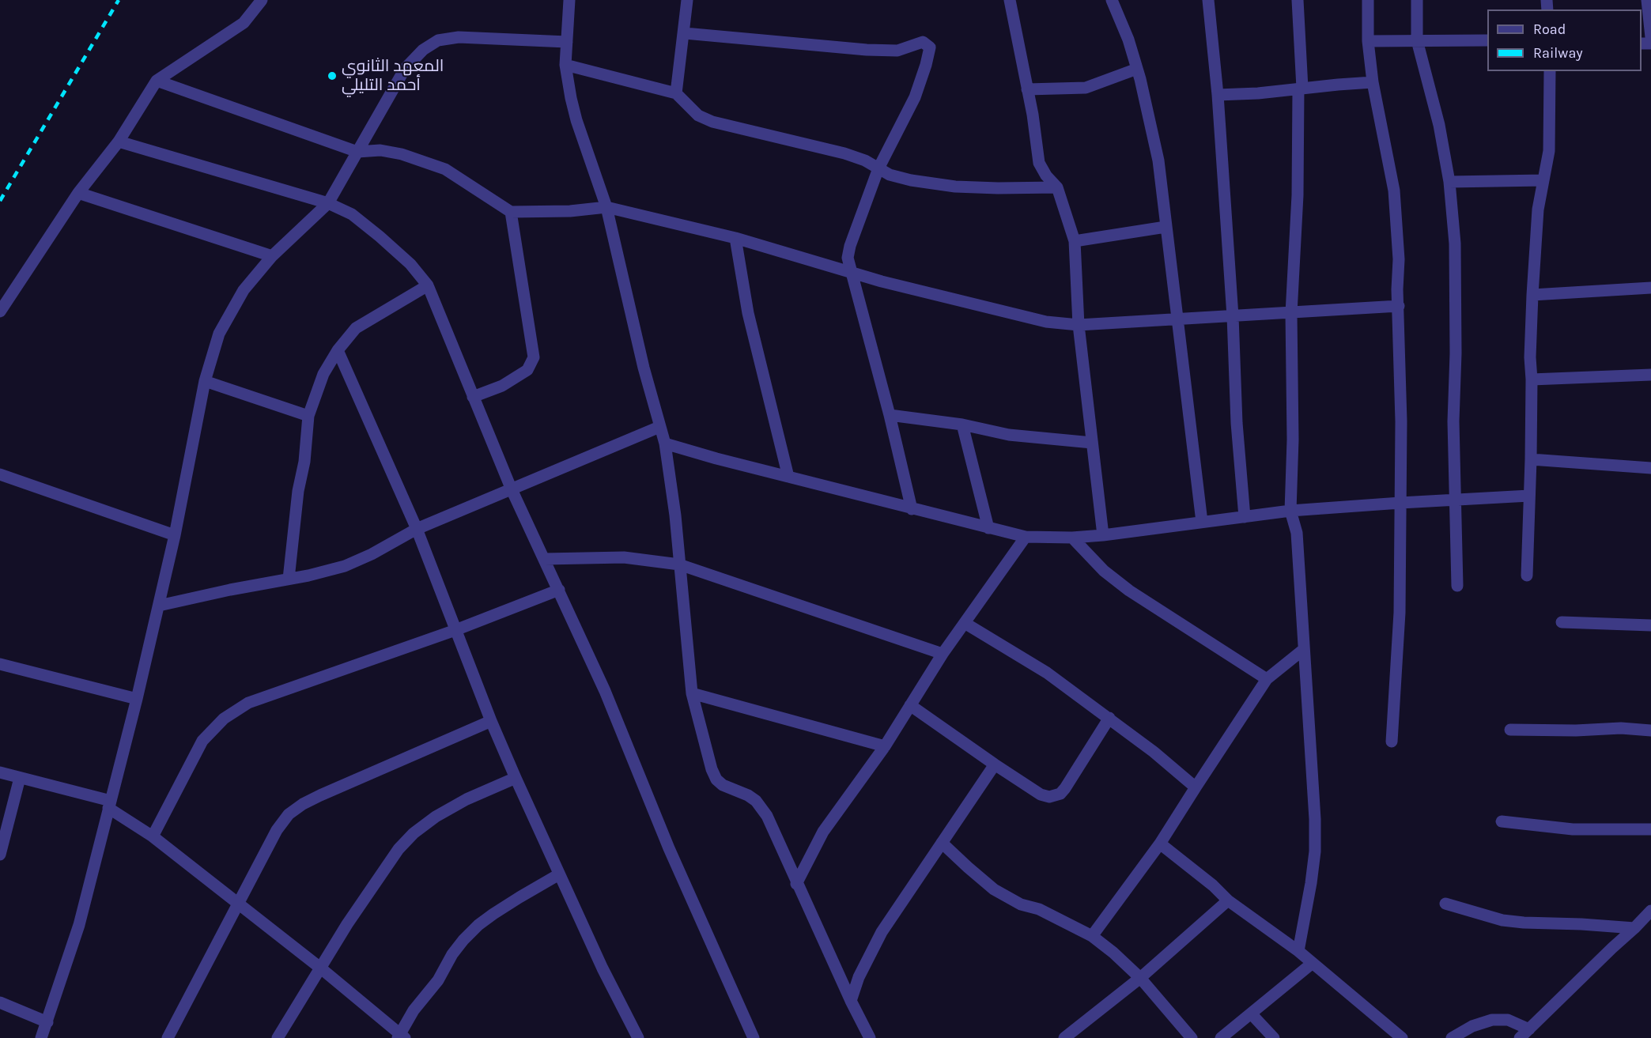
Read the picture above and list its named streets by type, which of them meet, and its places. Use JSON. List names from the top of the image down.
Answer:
{
  "places": ["المعهد الثانوي أحمد التليلي"],
  "legend": ["Road", "Railway"]
}
